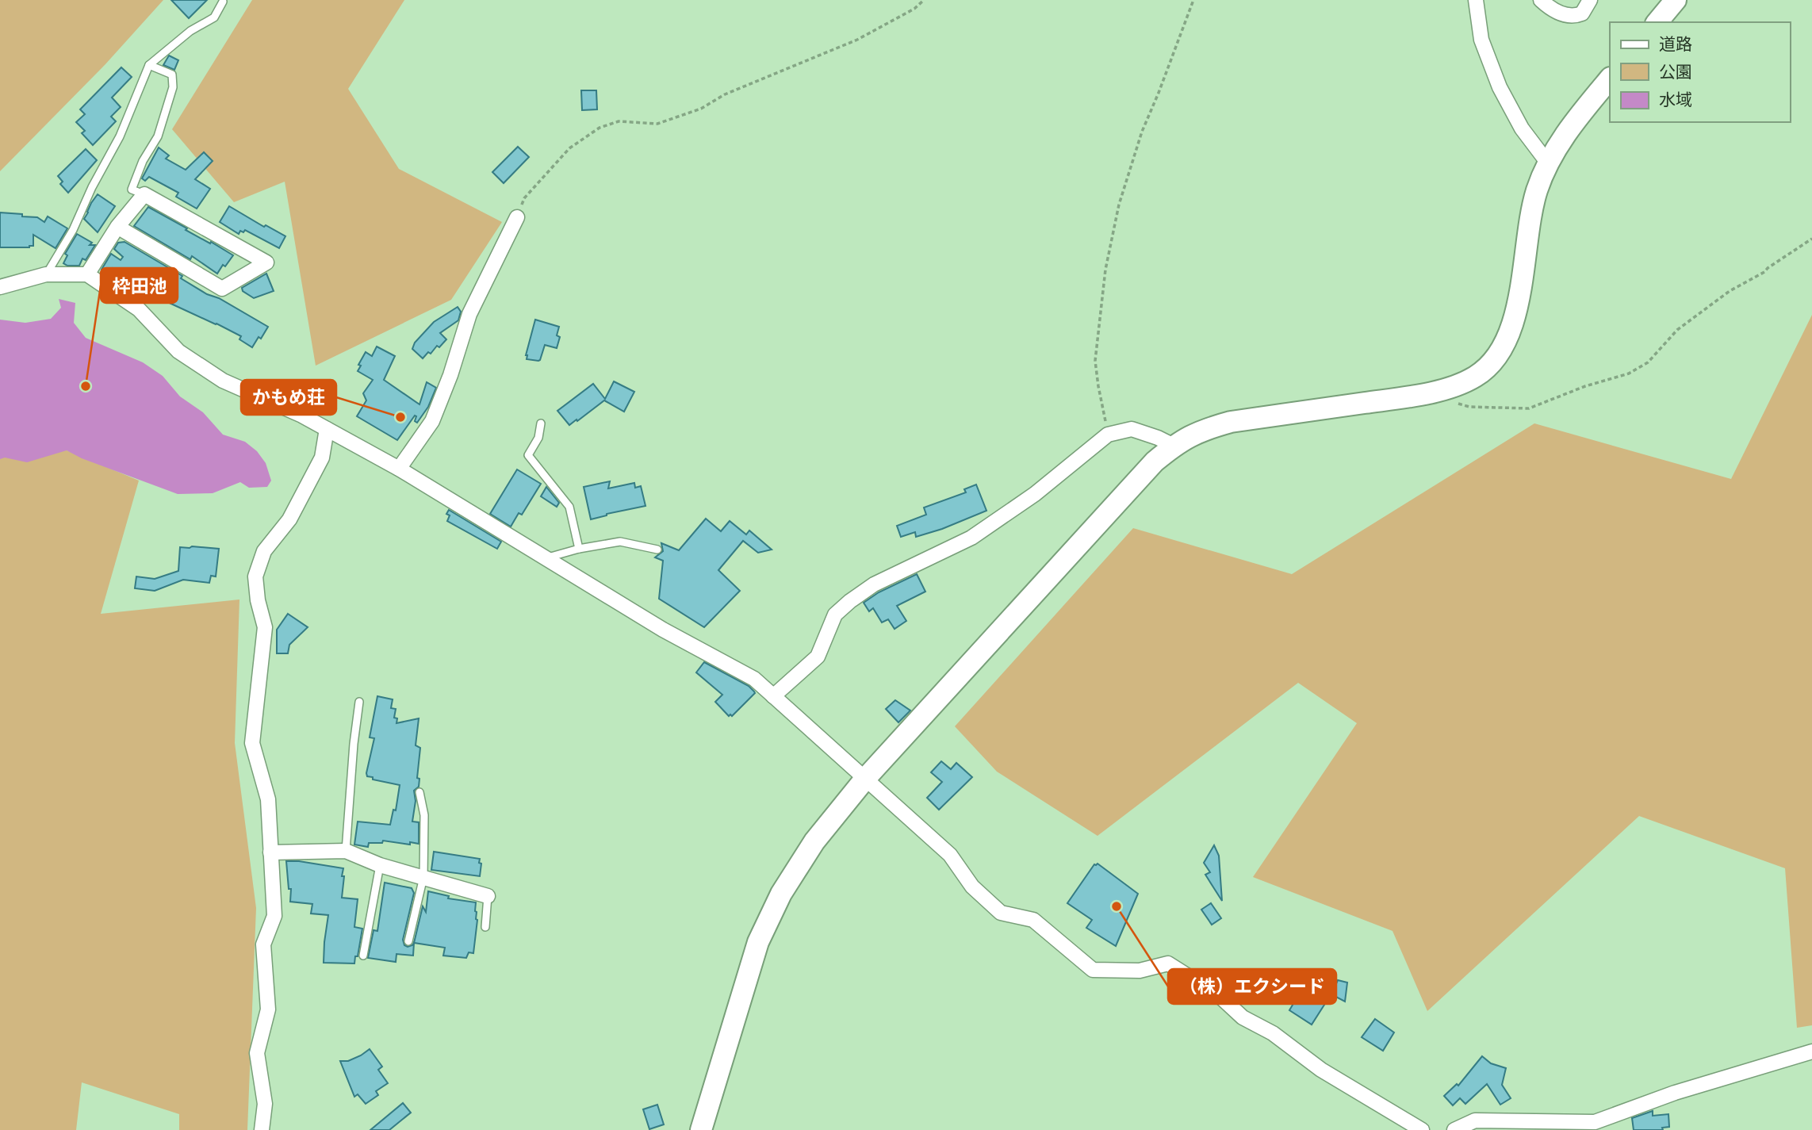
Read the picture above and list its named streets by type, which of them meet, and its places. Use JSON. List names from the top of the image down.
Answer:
{
  "places": ["枠田池", "かもめ荘", "（株）エクシード"],
  "legend": ["道路", "公園", "水域"]
}
